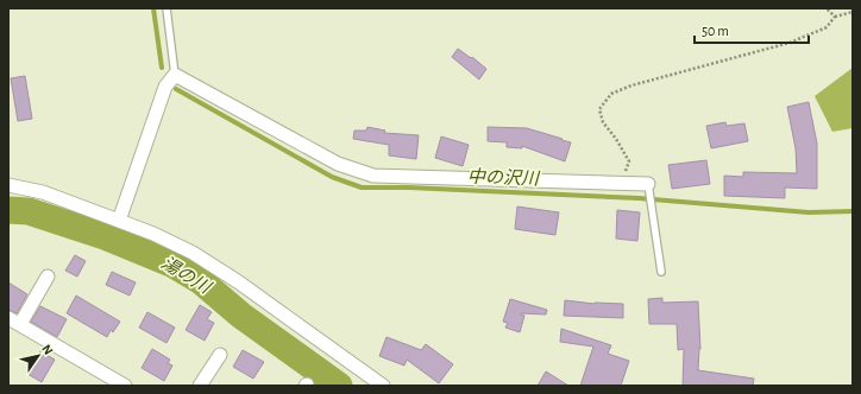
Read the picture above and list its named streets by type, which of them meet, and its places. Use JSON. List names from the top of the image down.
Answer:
{
  "water": ["中の沢川", "湯の川"],
  "scale_bar": "50 m",
  "north": "top right"
}
